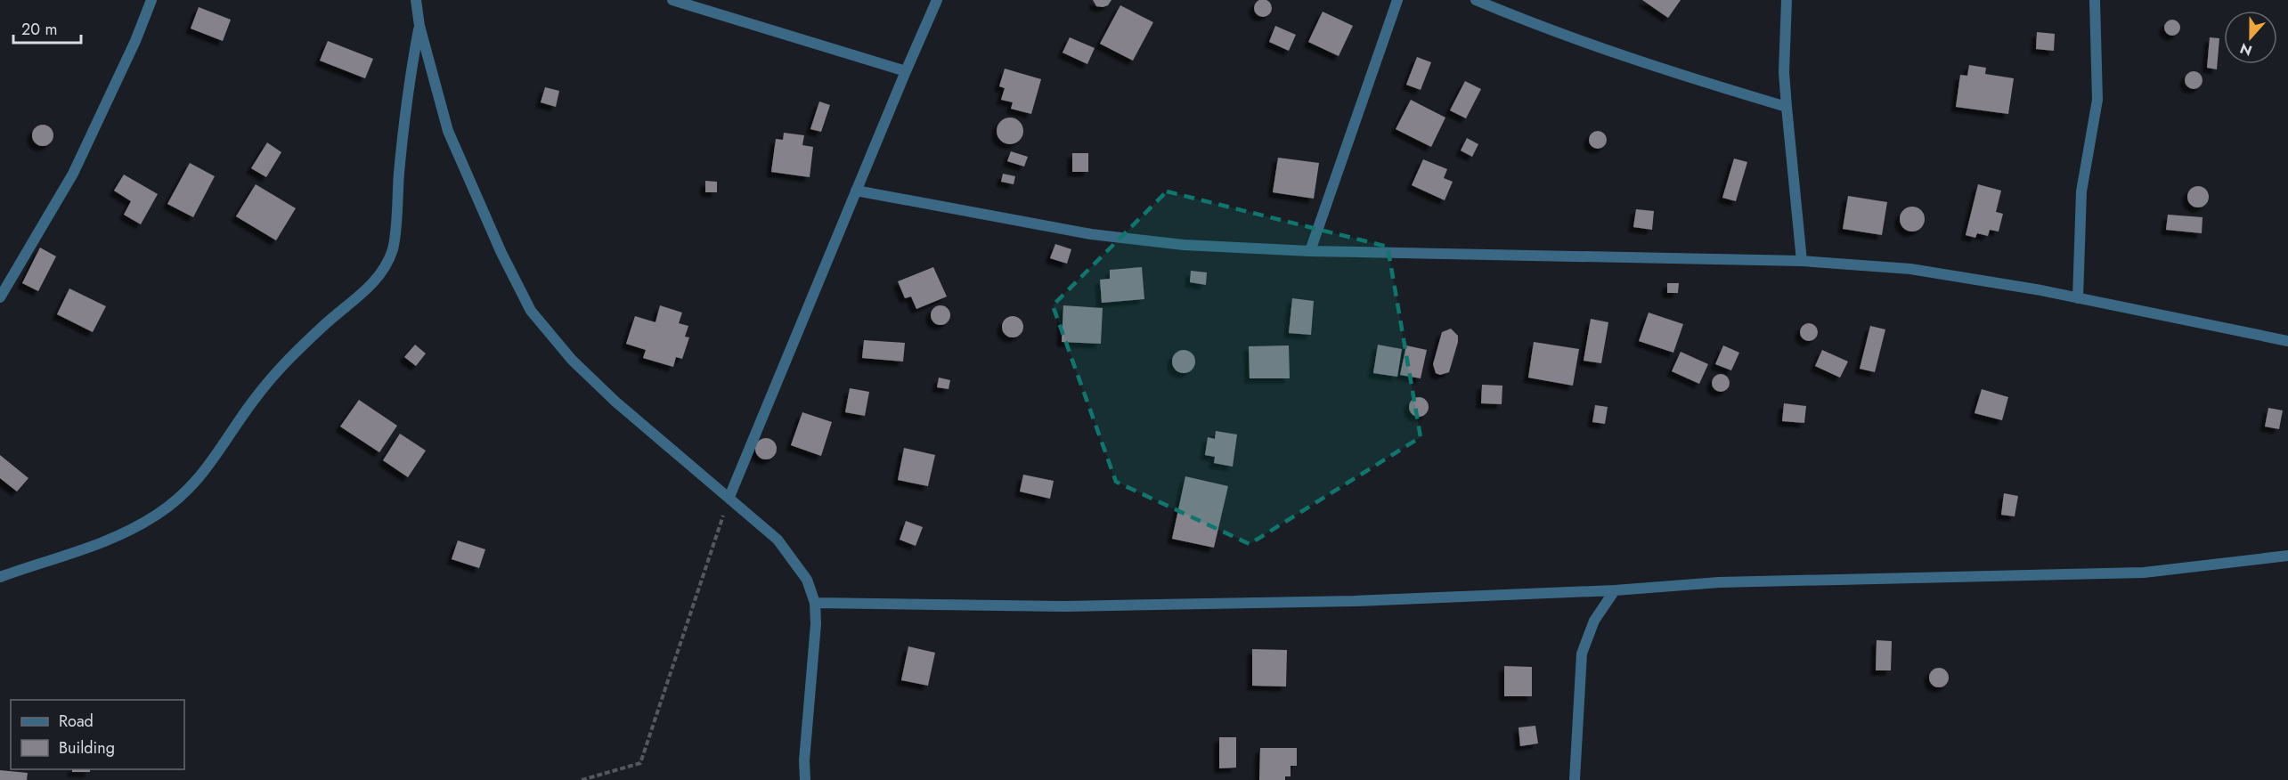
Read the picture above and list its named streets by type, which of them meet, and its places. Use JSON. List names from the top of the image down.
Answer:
{
  "legend": ["Road", "Building"],
  "scale_bar": "20 m",
  "north": "bottom"
}
